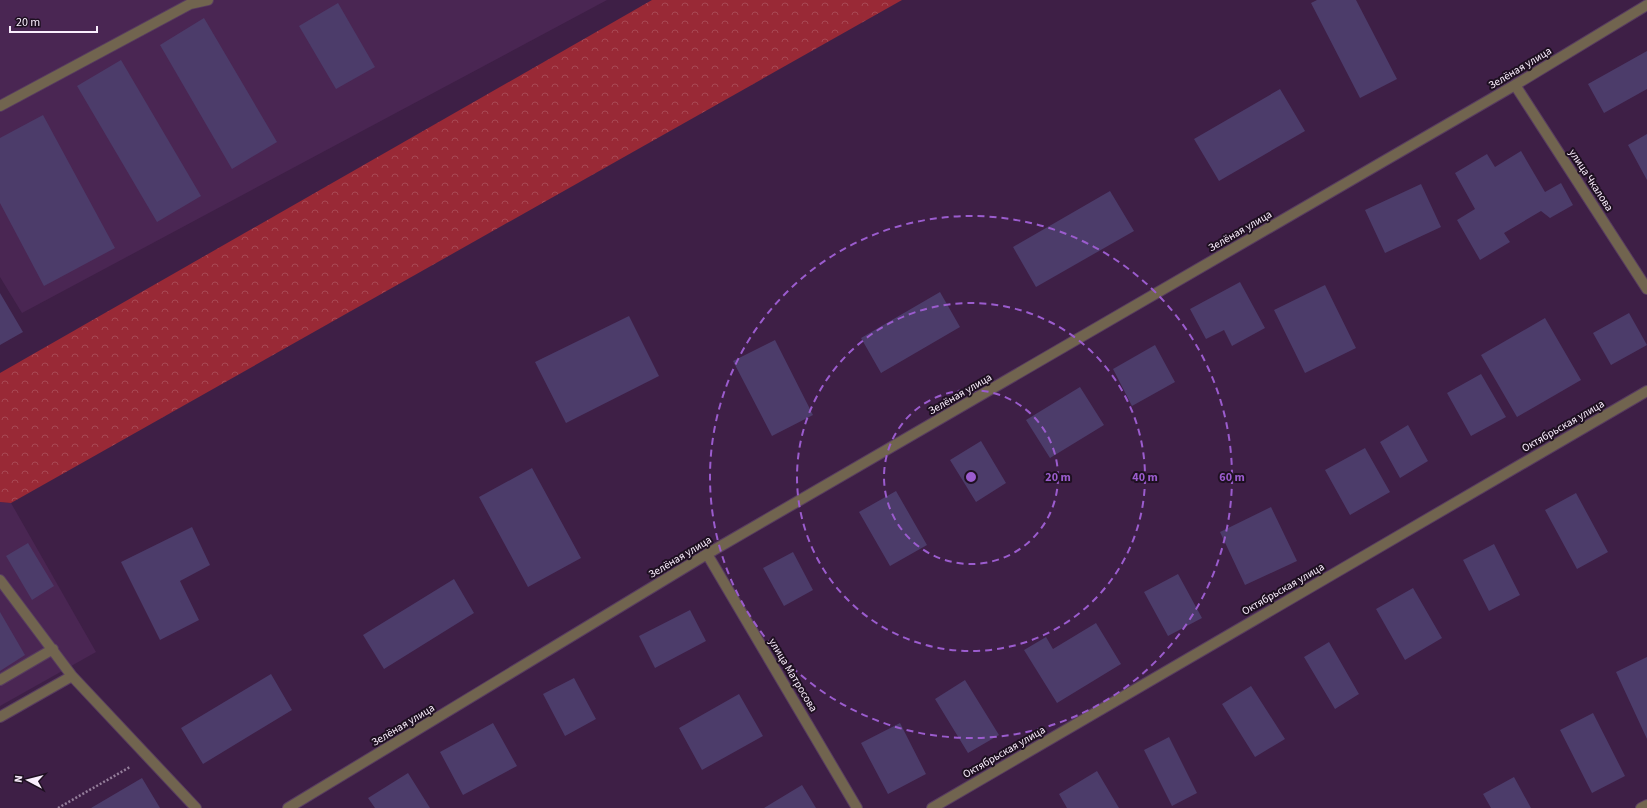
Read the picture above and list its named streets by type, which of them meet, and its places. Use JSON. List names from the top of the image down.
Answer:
{
  "streets": {
    "street": [
      "Зелёная улица",
      "улица Чкалова",
      "Октябрьская улица",
      "улица Матросова"
    ]
  },
  "crossings": [
    ["Зелёная улица", "улица Чкалова"],
    ["Зелёная улица", "улица Матросова"]
  ],
  "scale_bar": "20 m",
  "north": "left",
  "rings": ["20 m", "40 m", "60 m"]
}
